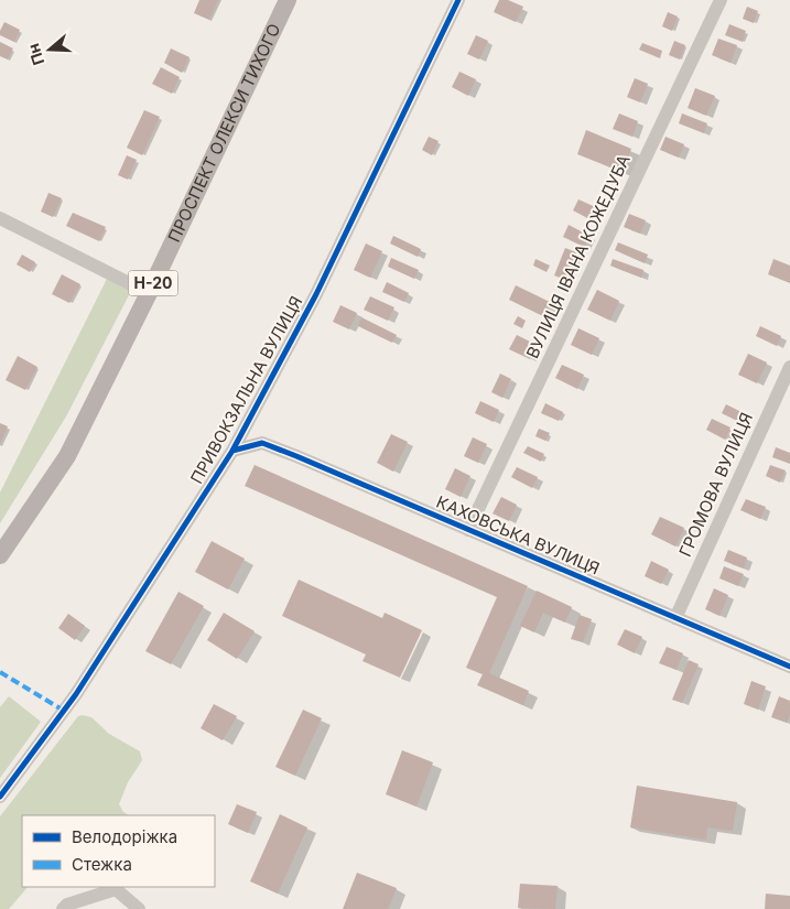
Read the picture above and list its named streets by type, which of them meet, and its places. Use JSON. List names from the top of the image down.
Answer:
{
  "streets": {
    "main road": ["ПРОСПЕКТ ОЛЕКСИ ТИХОГО", "Н-20"],
    "street": [
      "ВУЛИЦЯ ІВАНА КОЖЕДУБА",
      "ПРИВОКЗАЛЬНА ВУЛИЦЯ",
      "ГРОМОВА ВУЛИЦЯ",
      "КАХОВСЬКА ВУЛИЦЯ"
    ]
  },
  "crossings": [
    ["ВУЛИЦЯ ІВАНА КОЖЕДУБА", "КАХОВСЬКА ВУЛИЦЯ"],
    ["ПРИВОКЗАЛЬНА ВУЛИЦЯ", "КАХОВСЬКА ВУЛИЦЯ"],
    ["ГРОМОВА ВУЛИЦЯ", "КАХОВСЬКА ВУЛИЦЯ"]
  ],
  "legend": ["Велодоріжка", "Стежка"],
  "north": "left"
}
